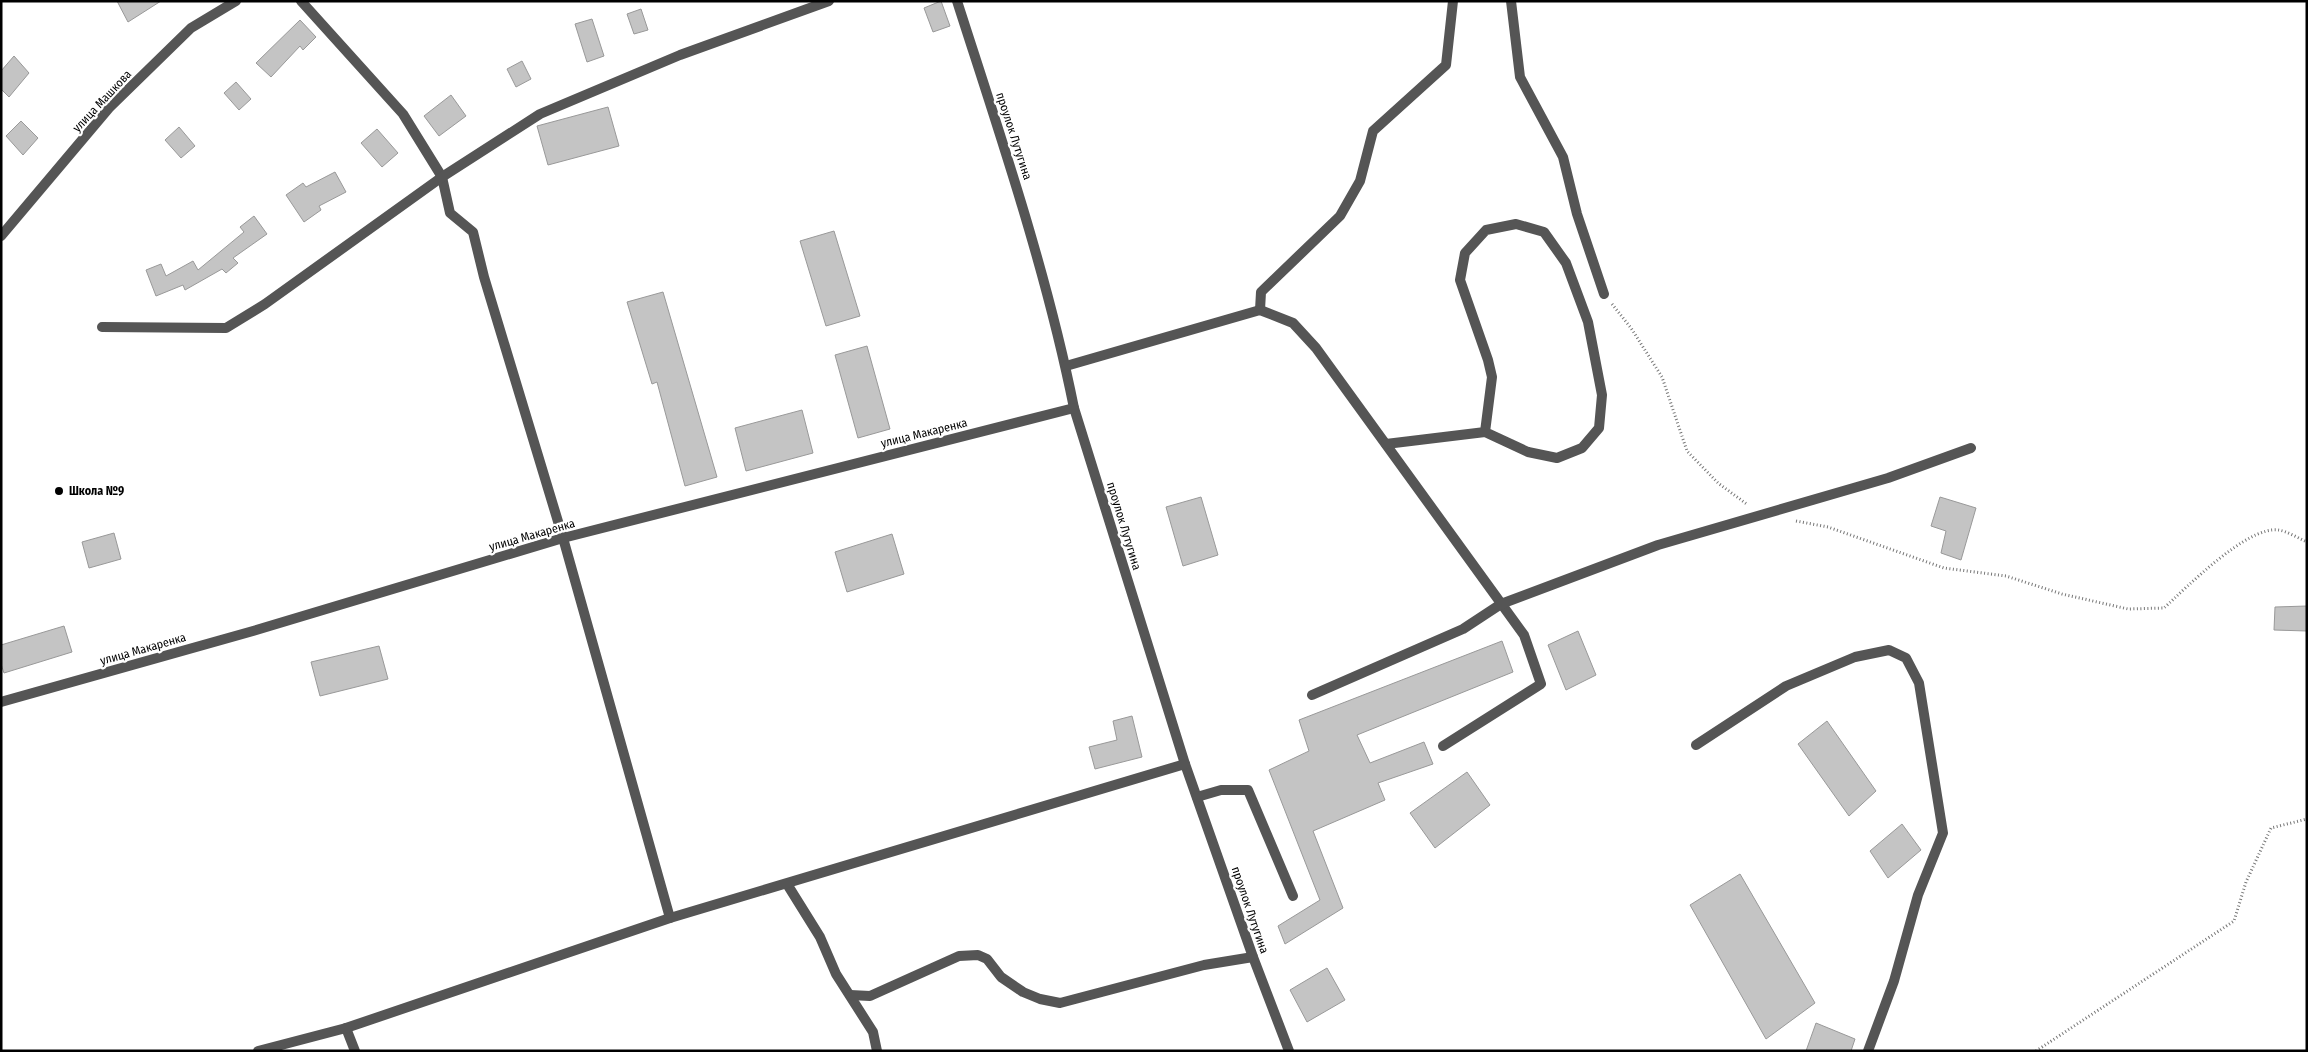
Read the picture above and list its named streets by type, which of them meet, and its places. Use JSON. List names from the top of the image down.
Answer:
{
  "streets": {
    "street": ["улица Машкова", "проулок Лутугина", "улица Макаренка"]
  },
  "crossings": [
    ["проулок Лутугина", "улица Макаренка"]
  ],
  "places": ["Школа №9"]
}
